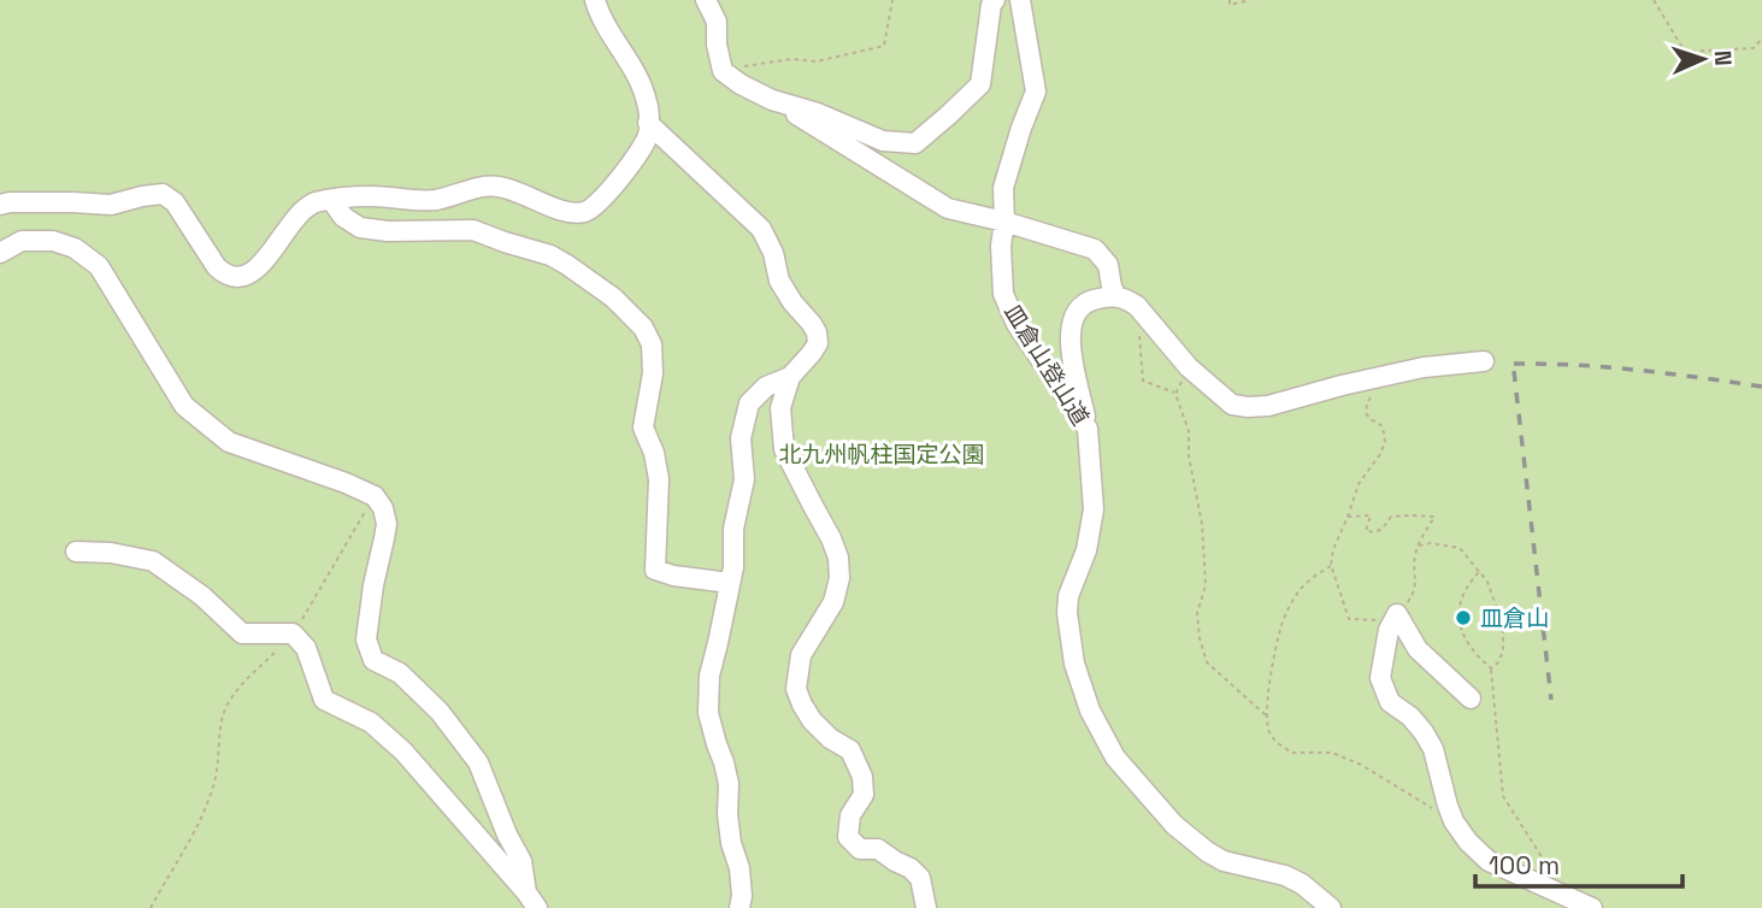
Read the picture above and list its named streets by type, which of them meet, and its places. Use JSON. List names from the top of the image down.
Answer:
{
  "streets": {
    "street": ["皿倉山登山道"]
  },
  "parks": ["北九州帆柱国定公園"],
  "places": ["皿倉山"],
  "scale_bar": "100 m",
  "north": "right"
}
